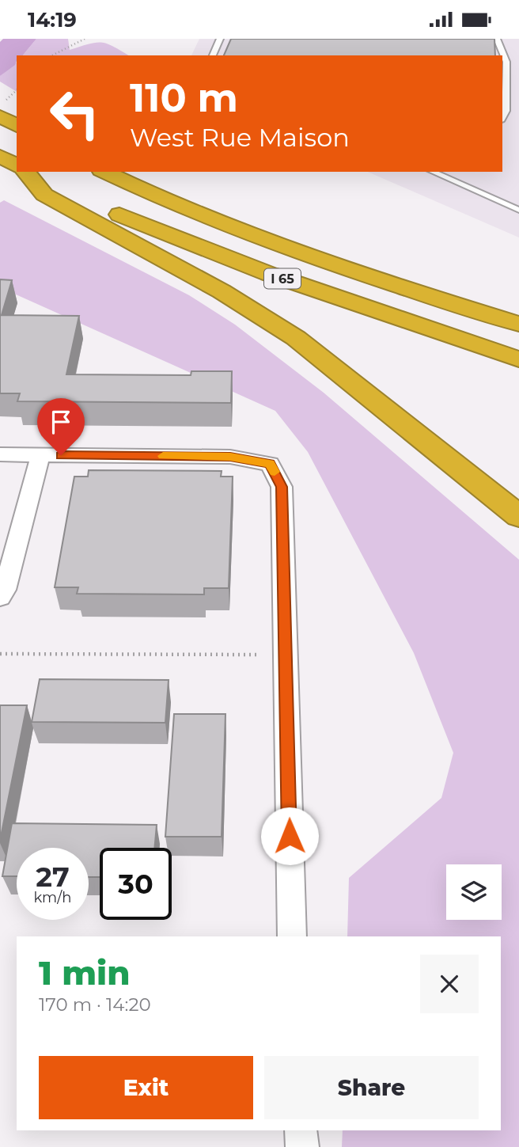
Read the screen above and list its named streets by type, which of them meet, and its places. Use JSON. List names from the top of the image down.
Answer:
{
  "streets": {
    "highway": ["I 65"]
  },
  "page": {
    "status": "14:19",
    "turn": ["110 m", "West Rue Maison"],
    "speed": "27 km/h",
    "limit": "30",
    "heading": ["1 min", "170 m · 14:20"],
    "buttons": ["Exit", "Share"]
  }
}
